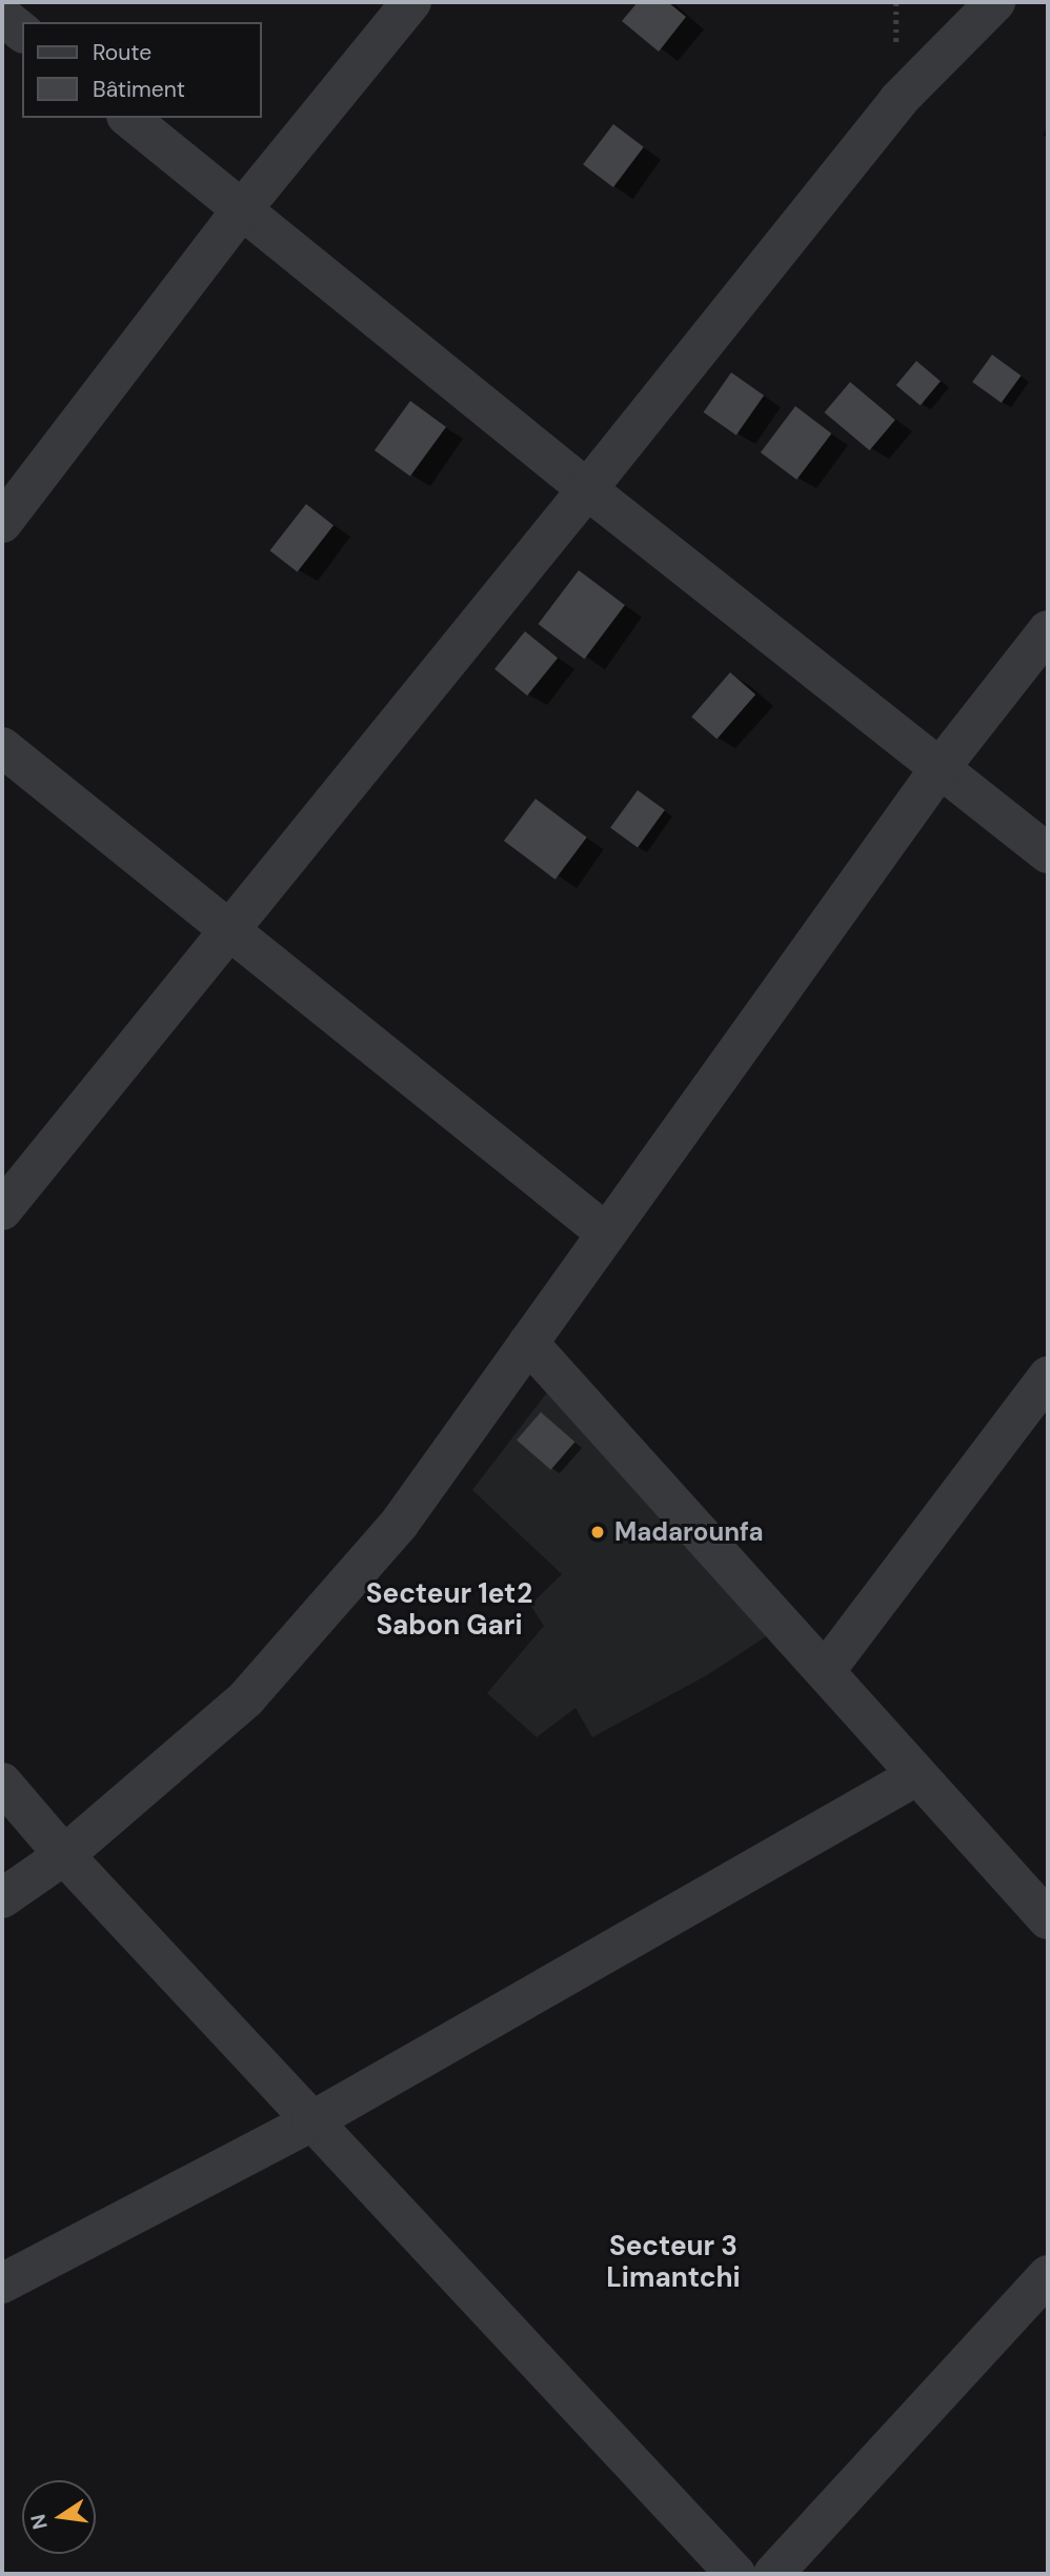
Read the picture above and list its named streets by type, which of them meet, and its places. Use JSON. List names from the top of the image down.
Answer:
{
  "districts": ["Secteur 1et2 Sabon Gari", "Secteur 3 Limantchi"],
  "places": ["Madarounfa"],
  "legend": ["Route", "Bâtiment"],
  "north": "left"
}
